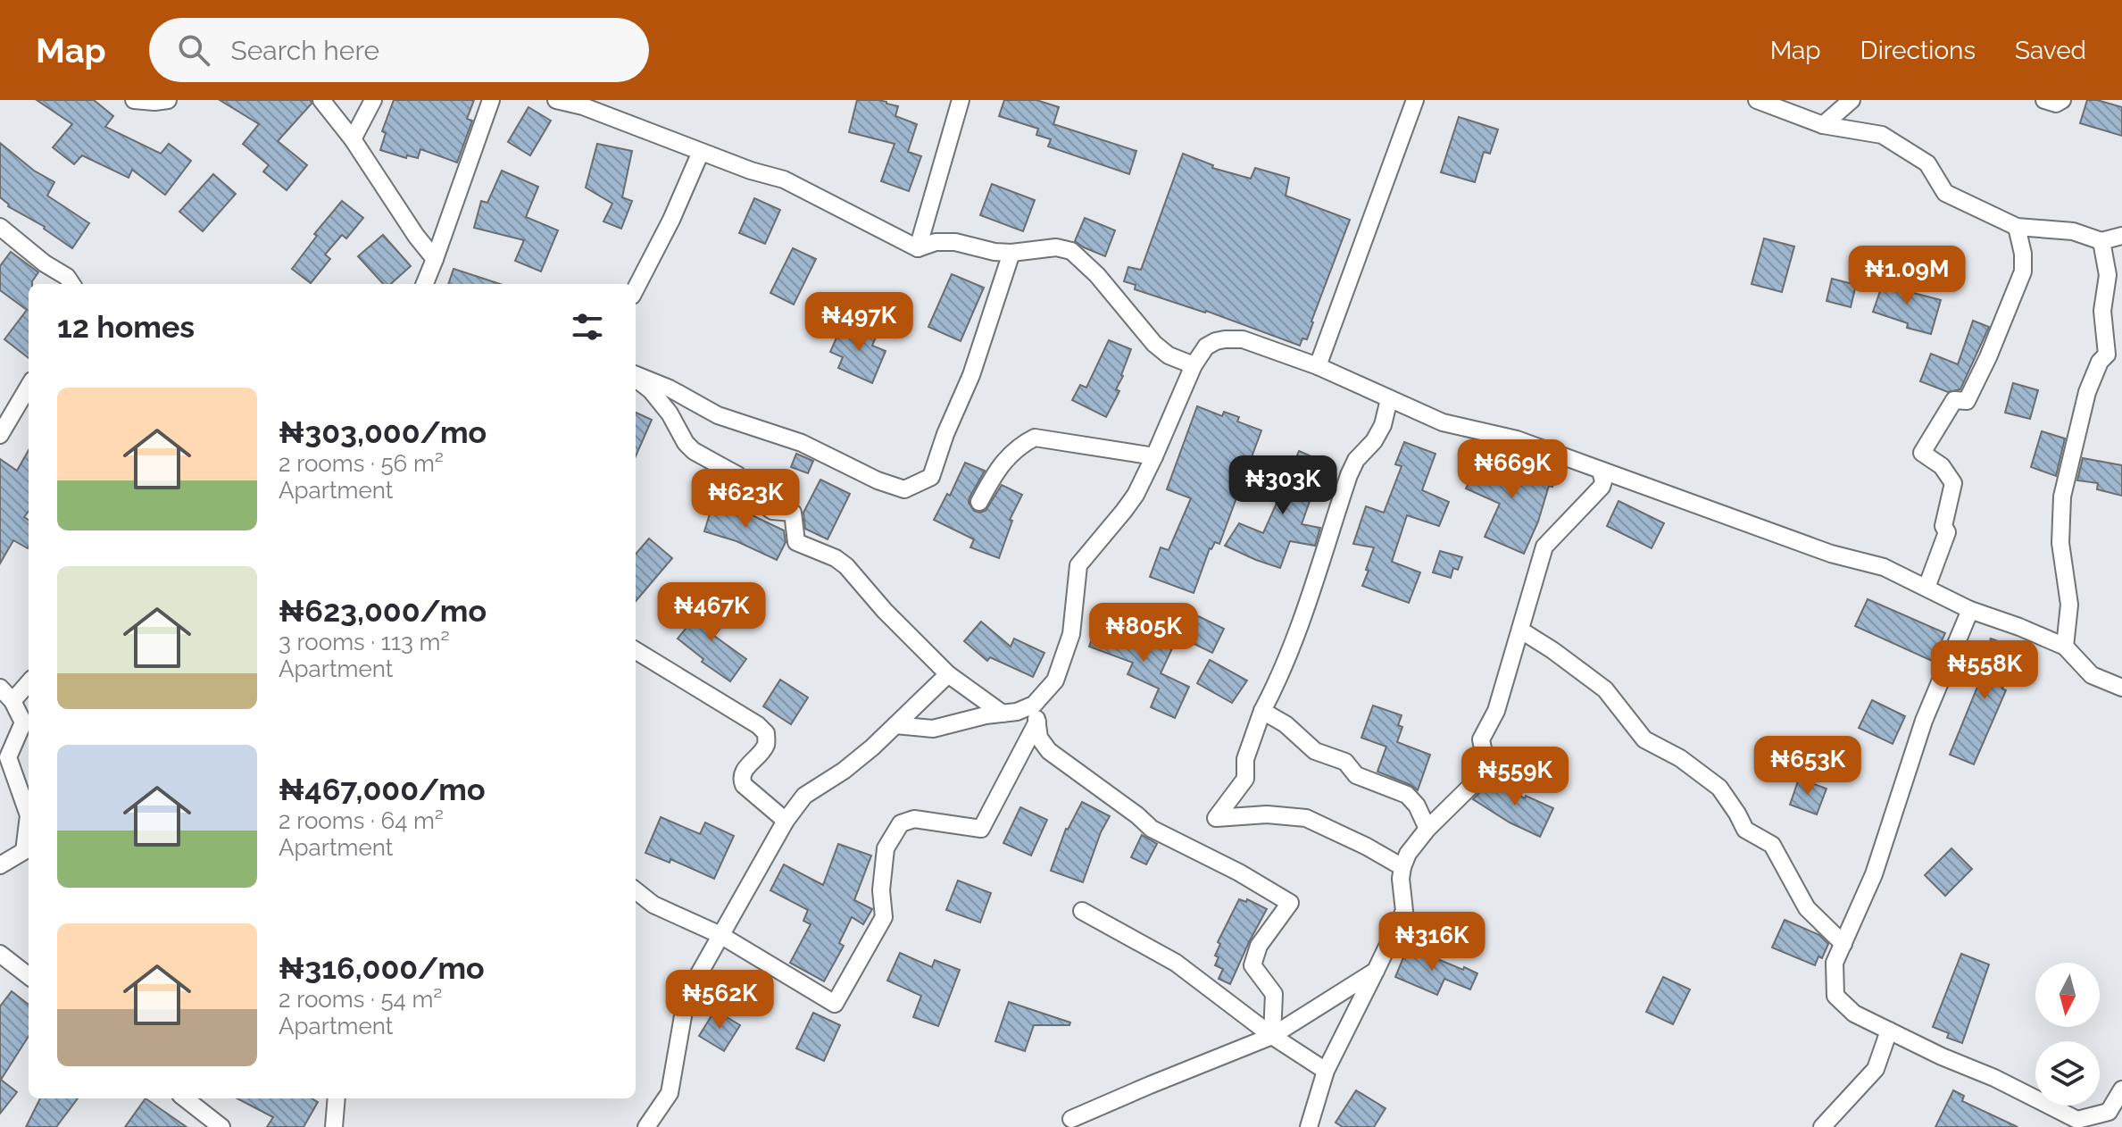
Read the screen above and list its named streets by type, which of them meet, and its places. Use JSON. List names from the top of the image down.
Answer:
{
  "north": "bottom",
  "page": {
    "header": "Map",
    "search": "Search here",
    "nav": ["Map", "Directions", "Saved"],
    "price": [
      "₦1.09M",
      "₦497K",
      "₦669K",
      "₦303K",
      "₦623K",
      "₦467K",
      "₦805K",
      "₦558K",
      "₦653K",
      "₦559K",
      "₦316K",
      "₦562K"
    ],
    "heading": "12 homes",
    "list": [
      {
        "name": "₦303,000/mo",
        "note": "2 rooms · 56 m² · Apartment"
      },
      {
        "name": "₦623,000/mo",
        "note": "3 rooms · 113 m² · Apartment"
      },
      {
        "name": "₦467,000/mo",
        "note": "2 rooms · 64 m² · Apartment"
      },
      {
        "name": "₦316,000/mo",
        "note": "2 rooms · 54 m² · Apartment"
      }
    ]
  }
}
